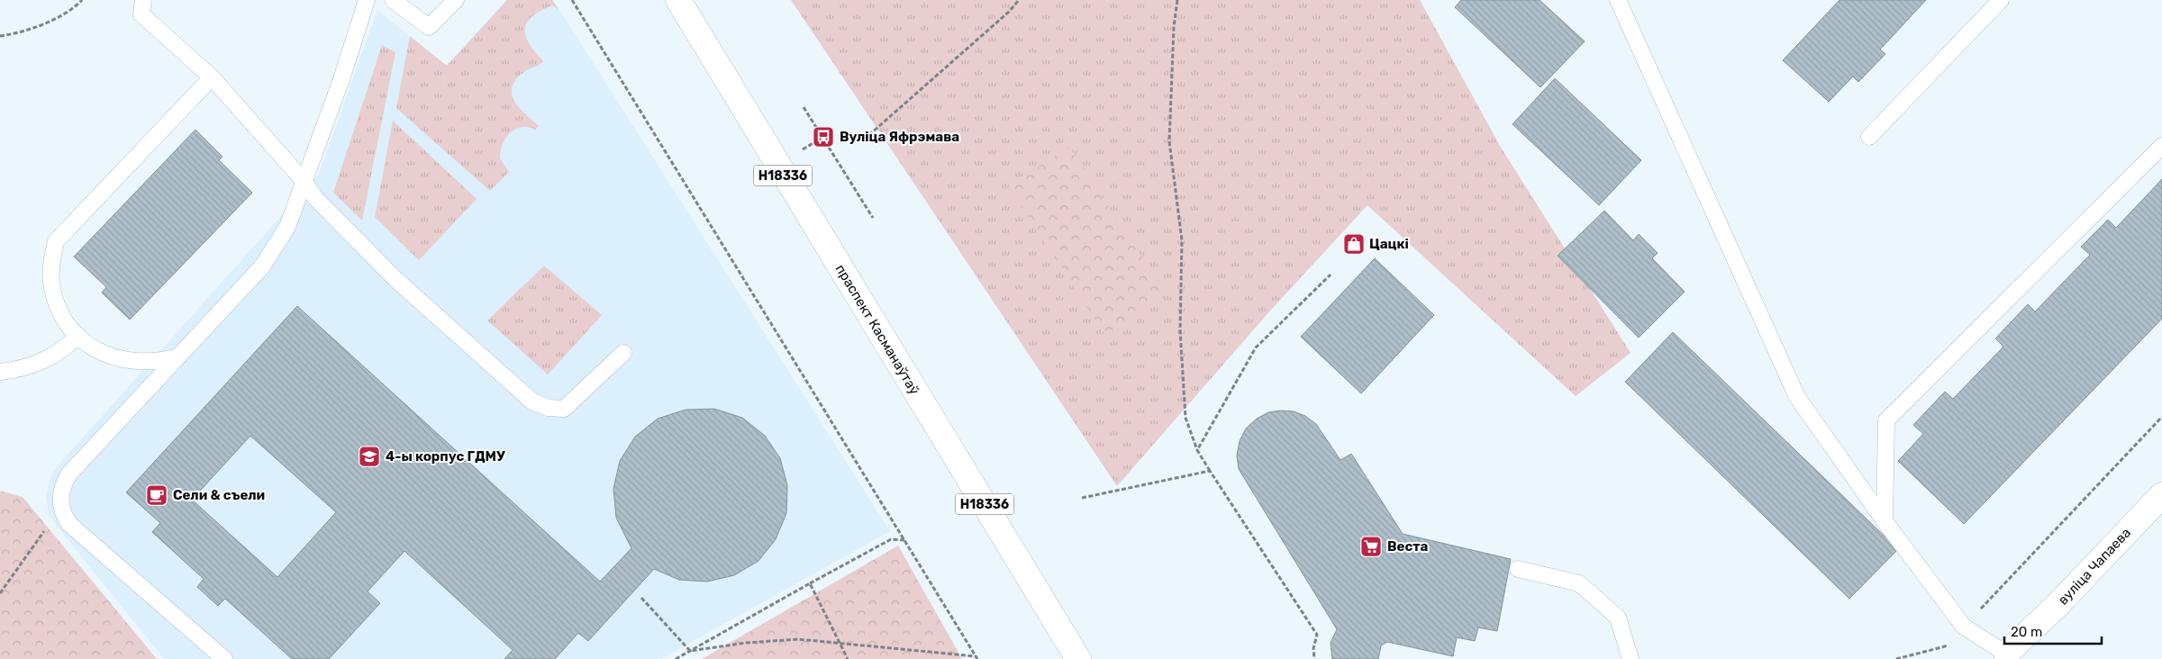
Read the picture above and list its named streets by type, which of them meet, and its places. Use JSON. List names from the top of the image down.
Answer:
{
  "streets": {
    "main road": ["Н18336", "праспект Касманаўтаў", "вуліца Чапаева"]
  },
  "places": {
    "bus stop": ["Вуліца Яфрэмава"],
    "shop": ["Цацкі"],
    "school or university": ["4-ы корпус ГДМУ"],
    "cafe": ["Сели & съели"],
    "supermarket": ["Веста"]
  },
  "scale_bar": "20 m"
}
